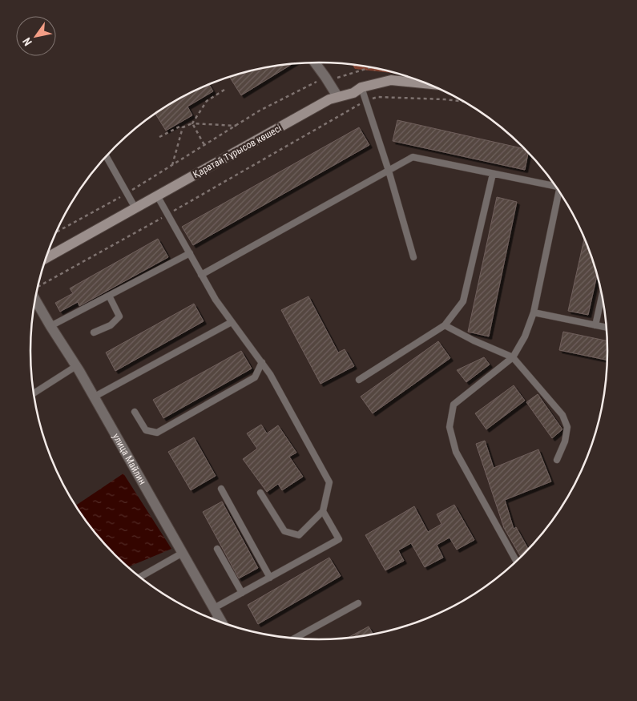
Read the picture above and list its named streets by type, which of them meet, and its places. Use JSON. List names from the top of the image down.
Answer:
{
  "streets": {
    "main road": ["Қаратай Тұрысов көшесі"],
    "street": ["улица Майлин"]
  },
  "north": "bottom left"
}
